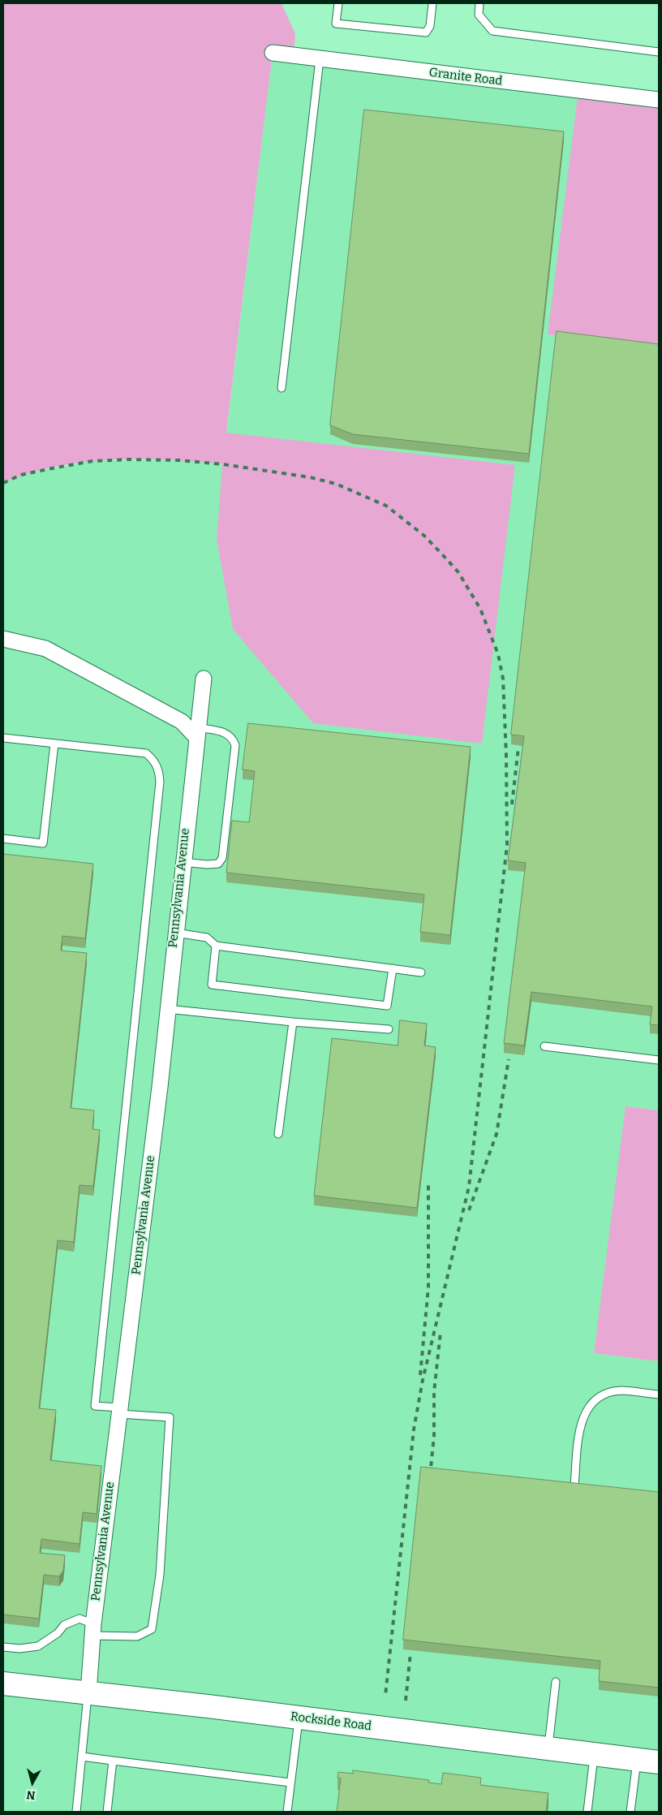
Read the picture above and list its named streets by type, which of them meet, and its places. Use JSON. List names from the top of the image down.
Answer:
{
  "streets": {
    "main road": ["Rockside Road"],
    "street": ["Granite Road", "Pennsylvania Avenue"]
  },
  "crossings": [
    ["Pennsylvania Avenue", "Rockside Road"]
  ],
  "north": "bottom"
}
